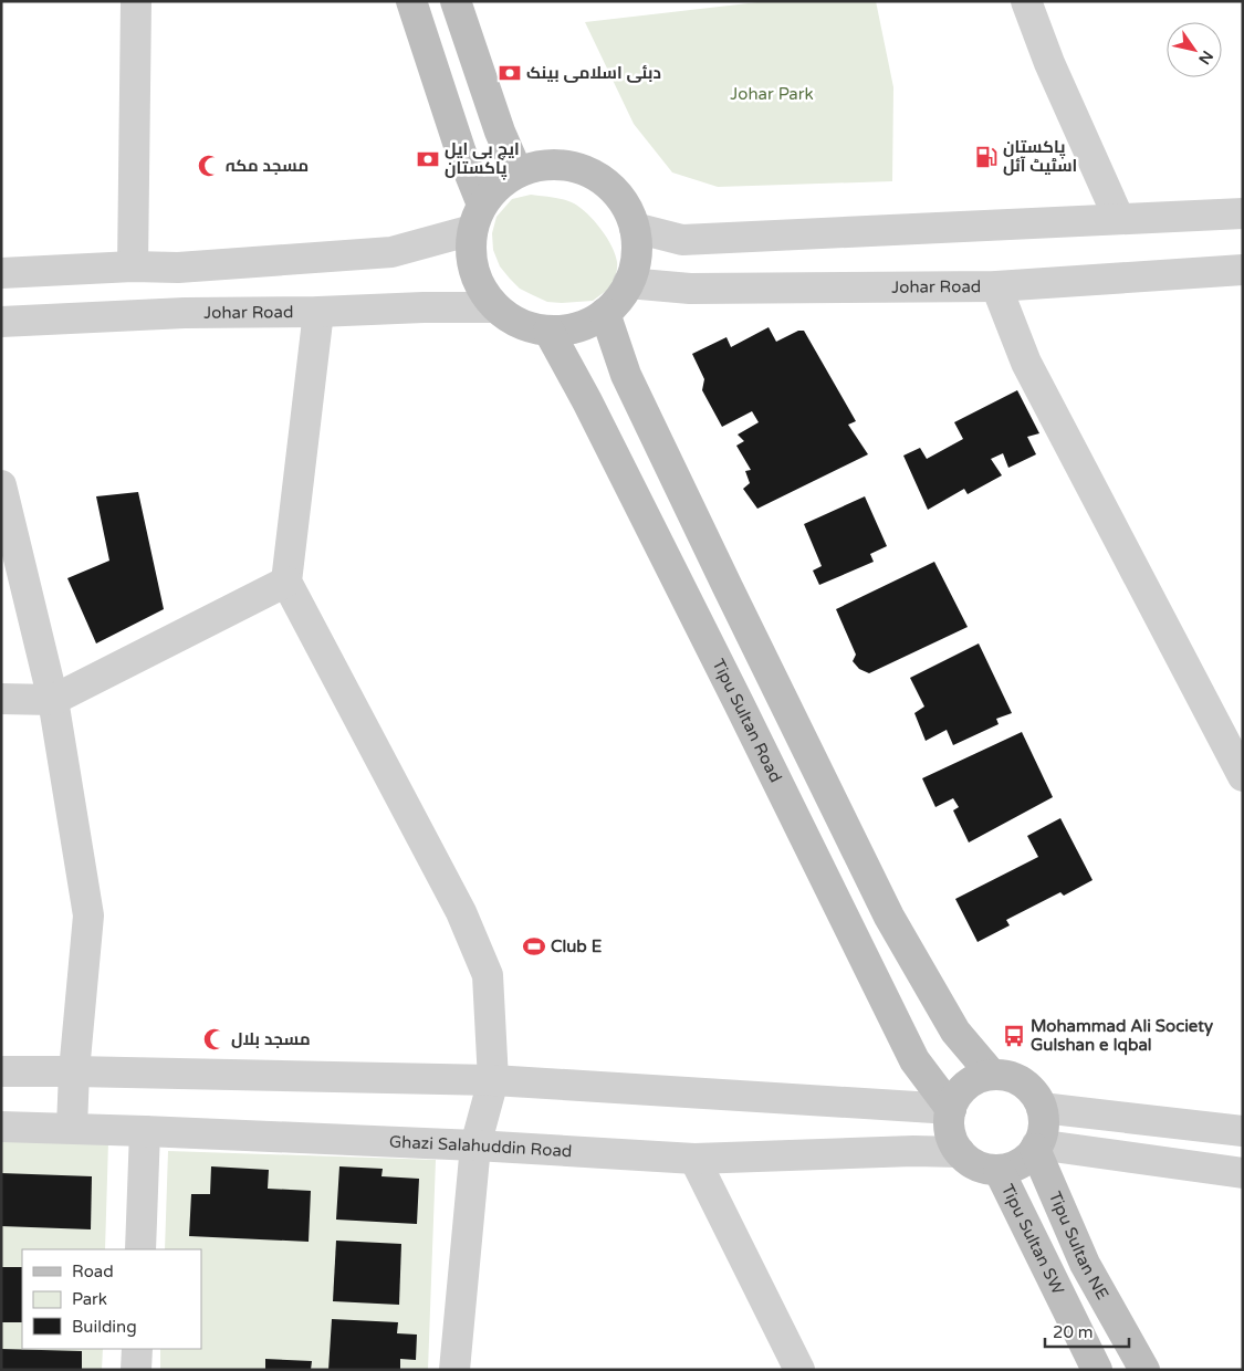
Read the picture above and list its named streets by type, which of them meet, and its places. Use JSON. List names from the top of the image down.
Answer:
{
  "streets": {
    "main road": ["Tipu Sultan Road", "Tipu Sultan SW", "Tipu Sultan NE"],
    "street": ["Johar Road", "Ghazi Salahuddin Road"]
  },
  "crossings": [
    ["Johar Road", "Tipu Sultan Road"],
    ["Tipu Sultan Road", "Ghazi Salahuddin Road"],
    ["Tipu Sultan Road", "Tipu Sultan SW"],
    ["Tipu Sultan Road", "Tipu Sultan NE"],
    ["Ghazi Salahuddin Road", "Tipu Sultan SW"],
    ["Ghazi Salahuddin Road", "Tipu Sultan NE"],
    ["Tipu Sultan SW", "Tipu Sultan NE"]
  ],
  "parks": ["Johar Park"],
  "places": {
    "bank": ["دبئی اسلامی بینک", "ایچ بی ایل پاکستان"],
    "fuel station": ["پاکستان اسٹیٹ آئل"],
    "mosque": ["مسجد مکہ", "مسجد بلال"],
    "sports": ["Club E"],
    "bus stop": ["Mohammad Ali Society Gulshan e Iqbal"]
  },
  "legend": ["Road", "Park", "Building"],
  "scale_bar": "20 m",
  "north": "bottom right"
}
